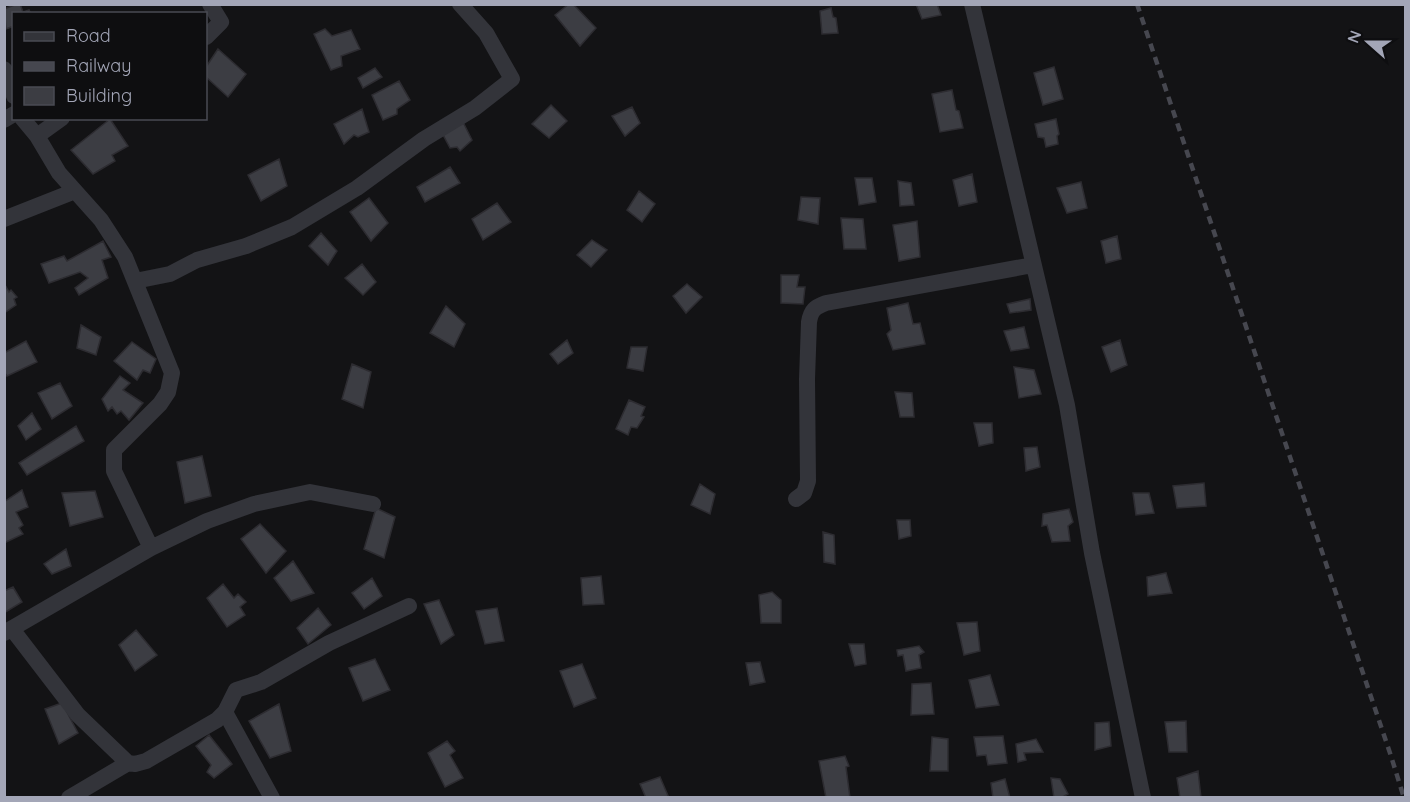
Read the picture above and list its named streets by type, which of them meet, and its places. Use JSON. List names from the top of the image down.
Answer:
{
  "legend": ["Road", "Railway", "Building"],
  "north": "left"
}
